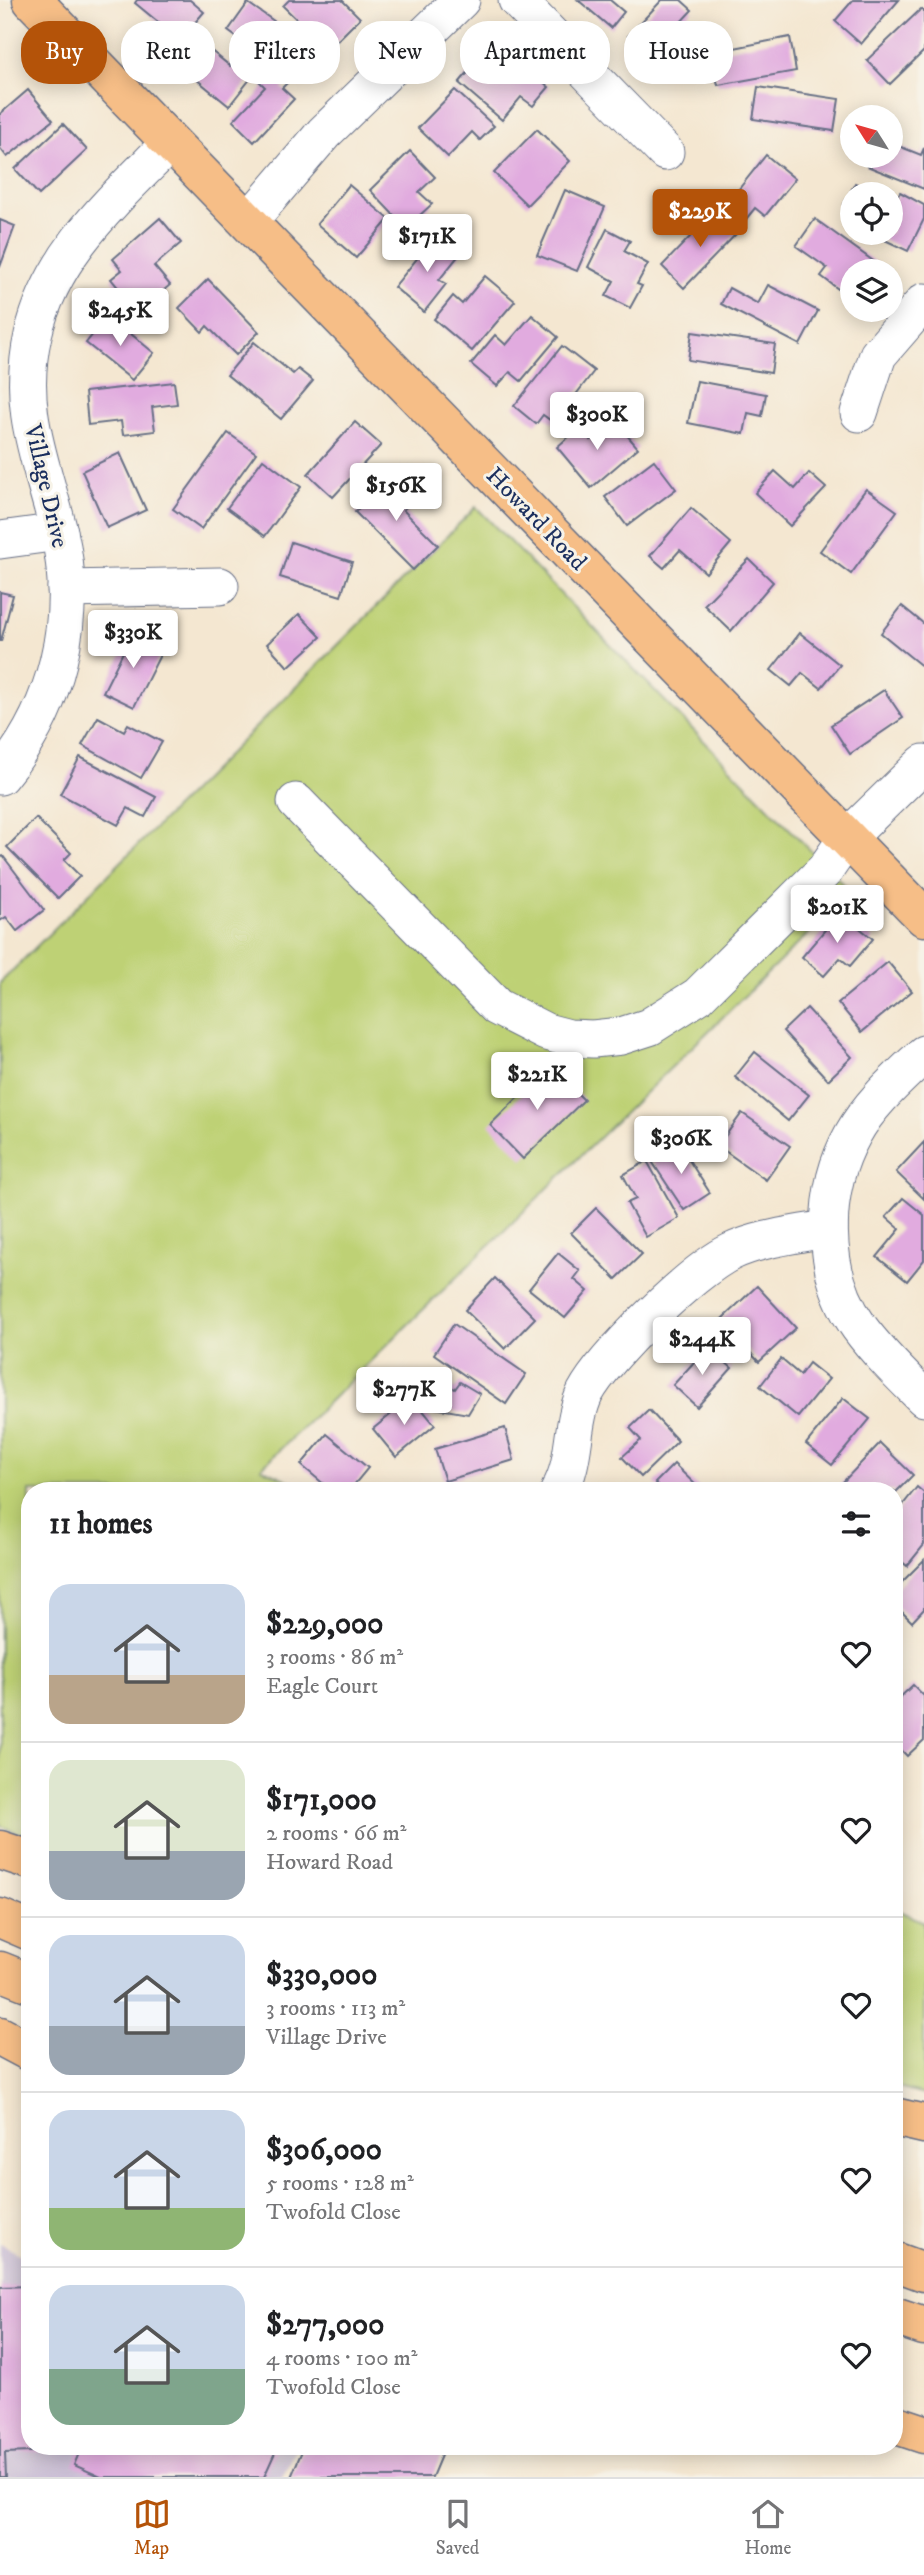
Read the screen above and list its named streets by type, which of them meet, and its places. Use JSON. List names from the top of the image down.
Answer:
{
  "streets": {
    "main road": ["Howard Road"],
    "street": ["Village Drive"]
  },
  "crossings": [
    ["Village Drive", "Howard Road"]
  ],
  "north": "top left",
  "page": {
    "chip": [
      "Buy",
      "Rent",
      "Filters",
      "New",
      "Apartment",
      "House"
    ],
    "price": [
      "$229K",
      "$171K",
      "$245K",
      "$300K",
      "$156K",
      "$330K",
      "$201K",
      "$221K",
      "$306K",
      "$244K",
      "$277K"
    ],
    "heading": "11 homes",
    "list": [
      {
        "name": "$229,000",
        "note": "3 rooms · 86 m² · Eagle Court"
      },
      {
        "name": "$171,000",
        "note": "2 rooms · 66 m² · Howard Road"
      },
      {
        "name": "$330,000",
        "note": "3 rooms · 113 m² · Village Drive"
      },
      {
        "name": "$306,000",
        "note": "5 rooms · 128 m² · Twofold Close"
      },
      {
        "name": "$277,000",
        "note": "4 rooms · 100 m² · Twofold Close"
      }
    ],
    "tabs": ["Map", "Saved", "Home"]
  }
}
